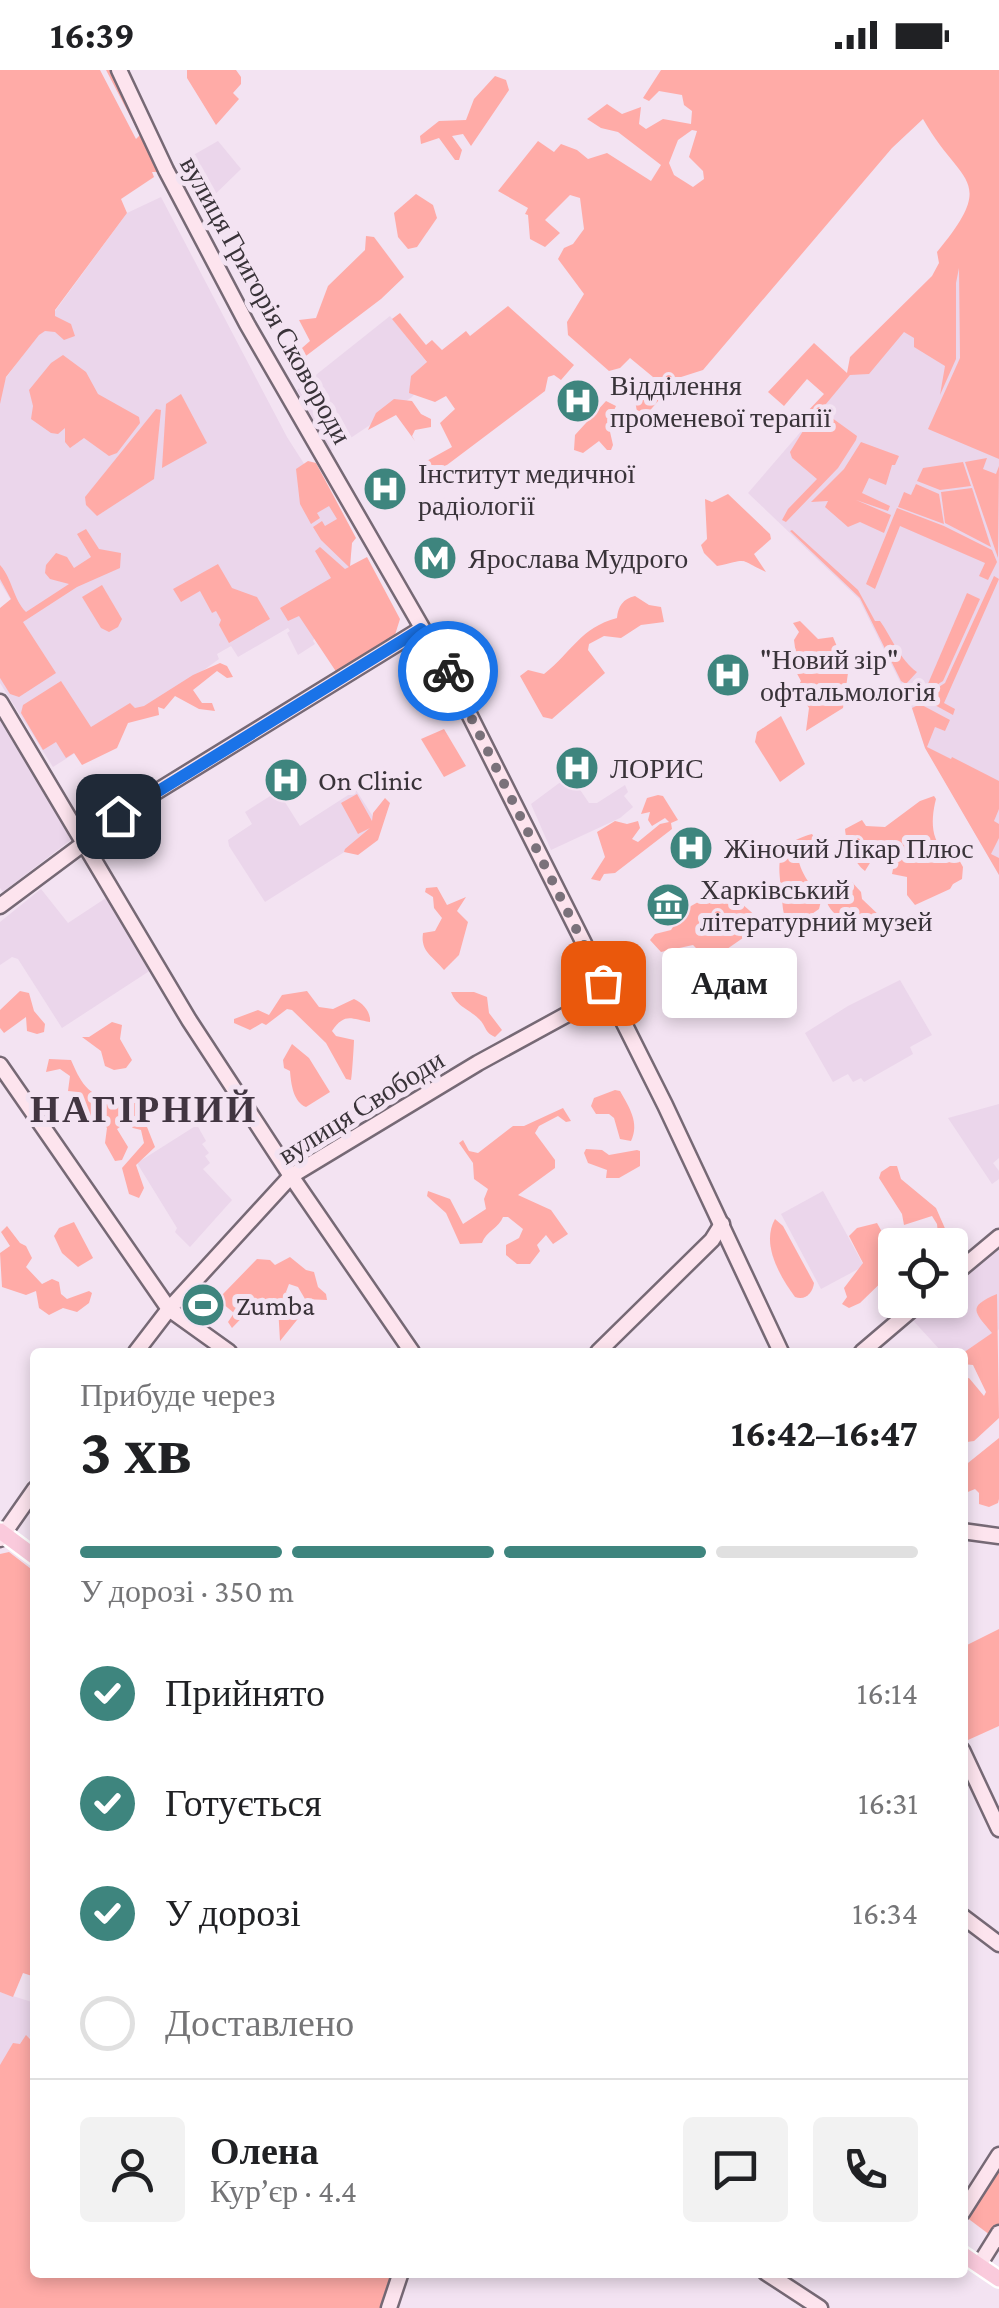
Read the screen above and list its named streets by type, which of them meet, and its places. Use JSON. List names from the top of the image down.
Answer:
{
  "streets": {
    "street": ["вулиця Григорія Сковороди", "вулиця Свободи"]
  },
  "crossings": [
    ["вулиця Григорія Сковороди", "вулиця Свободи"]
  ],
  "districts": ["НАГІРНИЙ"],
  "places": {
    "hospital": [
      "Відділення променевої терапії",
      "Інститут медичної радіології",
      "\"Новий зір\" офтальмологія",
      "ЛОРИС",
      "On Clinic",
      "Жіночий Лікар Плюс"
    ],
    "metro station": ["Ярослава Мудрого"],
    "museum": ["Харківський літературний музей"],
    "other": ["Адам"],
    "sports": ["Zumba"]
  },
  "page": {
    "status": "16:39",
    "bubble": "Адам",
    "heading": ["3 хв", "Прибуде через", "16:42–16:47"],
    "panel": ["Олена", "Кур’єр · 4.4"],
    "bar": "У дорозі · 350 m",
    "list": [
      ["Прийнято", "16:14"],
      ["Готується", "16:31"],
      ["У дорозі", "16:34"],
      "Доставлено"
    ]
  }
}
